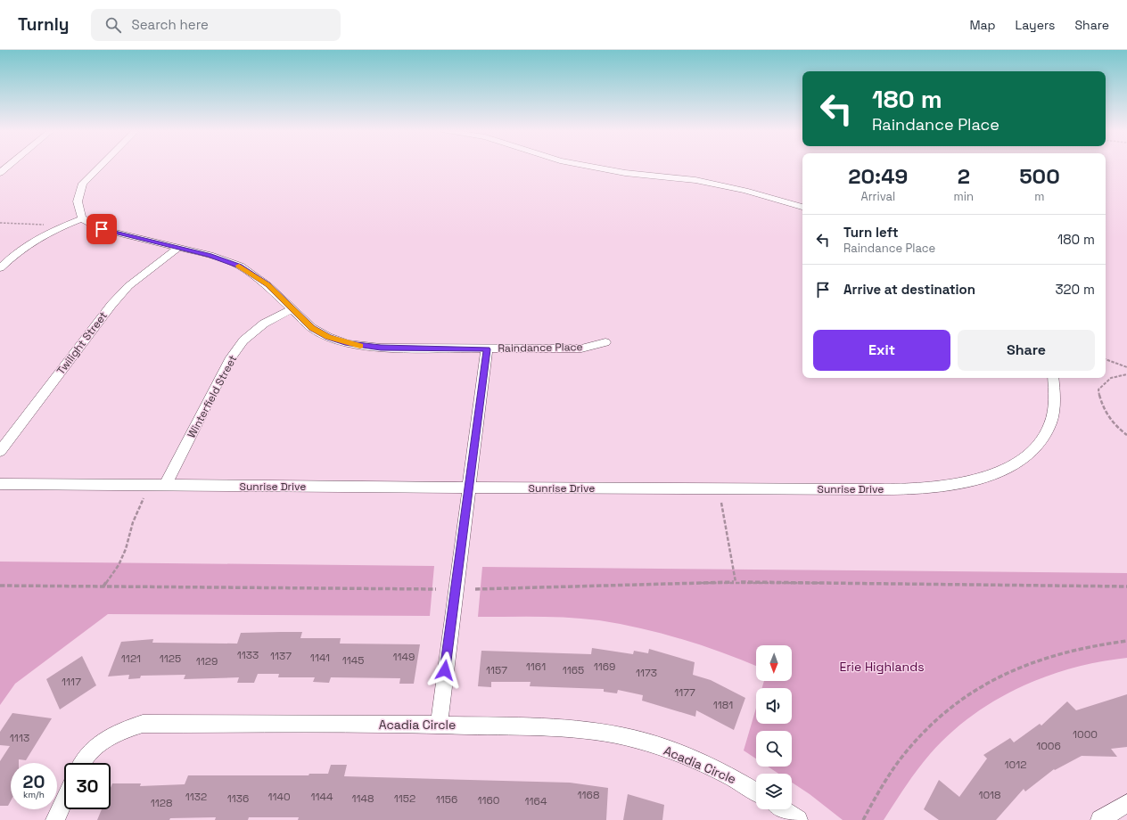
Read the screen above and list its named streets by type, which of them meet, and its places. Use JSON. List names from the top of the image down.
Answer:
{
  "streets": {
    "street": [
      "Twilight Street",
      "Raindance Place",
      "Winterfield Street",
      "Sunrise Drive",
      "Acadia Circle"
    ]
  },
  "crossings": [
    ["Twilight Street", "Raindance Place"],
    ["Raindance Place", "Winterfield Street"],
    ["Winterfield Street", "Sunrise Drive"]
  ],
  "parks": ["Erie Highlands"],
  "house_numbers": [
    "1133",
    "1137",
    "1149",
    "1141",
    "1121",
    "1125",
    "1145",
    "1129",
    "1161",
    "1169",
    "1157",
    "1165",
    "1173",
    "1117",
    "1177",
    "1181",
    "1000",
    "1113",
    "1006",
    "1012",
    "1168",
    "1018",
    "1132",
    "1140",
    "1144",
    "1136",
    "1148",
    "1152",
    "1156",
    "1160",
    "1164",
    "1128"
  ],
  "north": "bottom",
  "page": {
    "header": "Turnly",
    "search": "Search here",
    "nav": ["Map", "Layers", "Share"],
    "turn": ["180 m", "Raindance Place"],
    "eta": [
      "20:49",
      "Arrival",
      "2",
      "min",
      "500",
      "m"
    ],
    "list": [
      {
        "name": "Turn left",
        "note": "Raindance Place",
        "value": "180 m"
      },
      {
        "name": "Arrive at destination",
        "value": "320 m"
      }
    ],
    "buttons": ["Exit", "Share"],
    "speed": "20 km/h",
    "limit": "30"
  }
}
